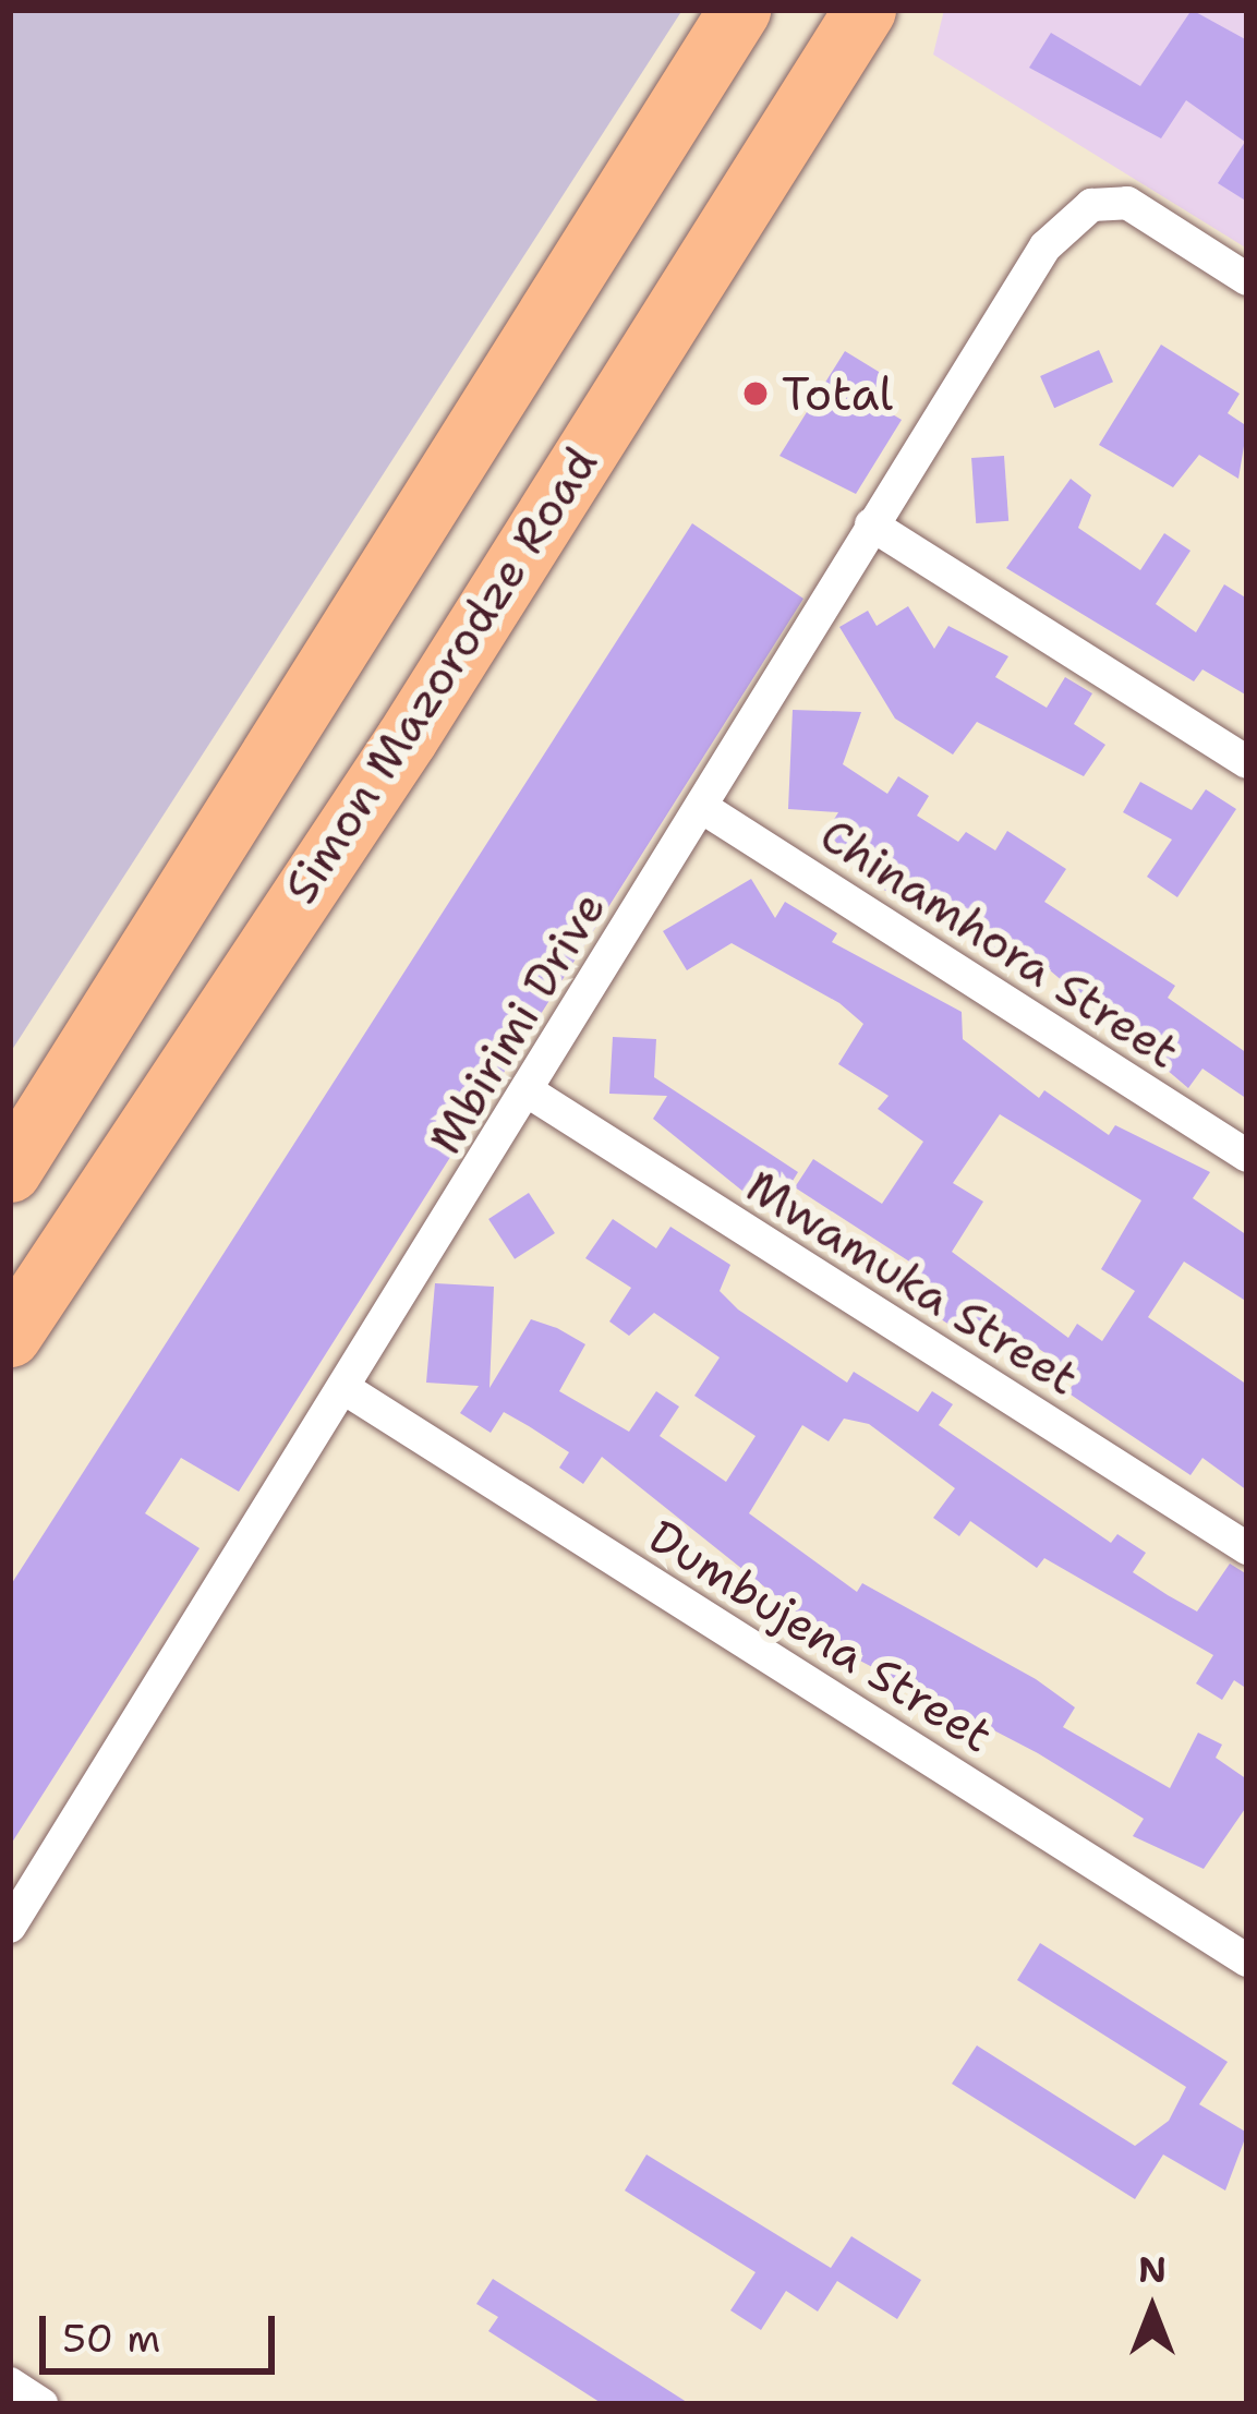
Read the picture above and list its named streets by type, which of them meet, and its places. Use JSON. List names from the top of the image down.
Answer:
{
  "streets": {
    "highway": ["Simon Mazorodze Road"],
    "street": [
      "Chinamhora Street",
      "Mbirimi Drive",
      "Mwamuka Street",
      "Dumbujena Street"
    ]
  },
  "crossings": [
    ["Chinamhora Street", "Mbirimi Drive"],
    ["Mbirimi Drive", "Mwamuka Street"],
    ["Mbirimi Drive", "Dumbujena Street"]
  ],
  "places": ["Total"],
  "scale_bar": "50 m",
  "north": "top"
}
